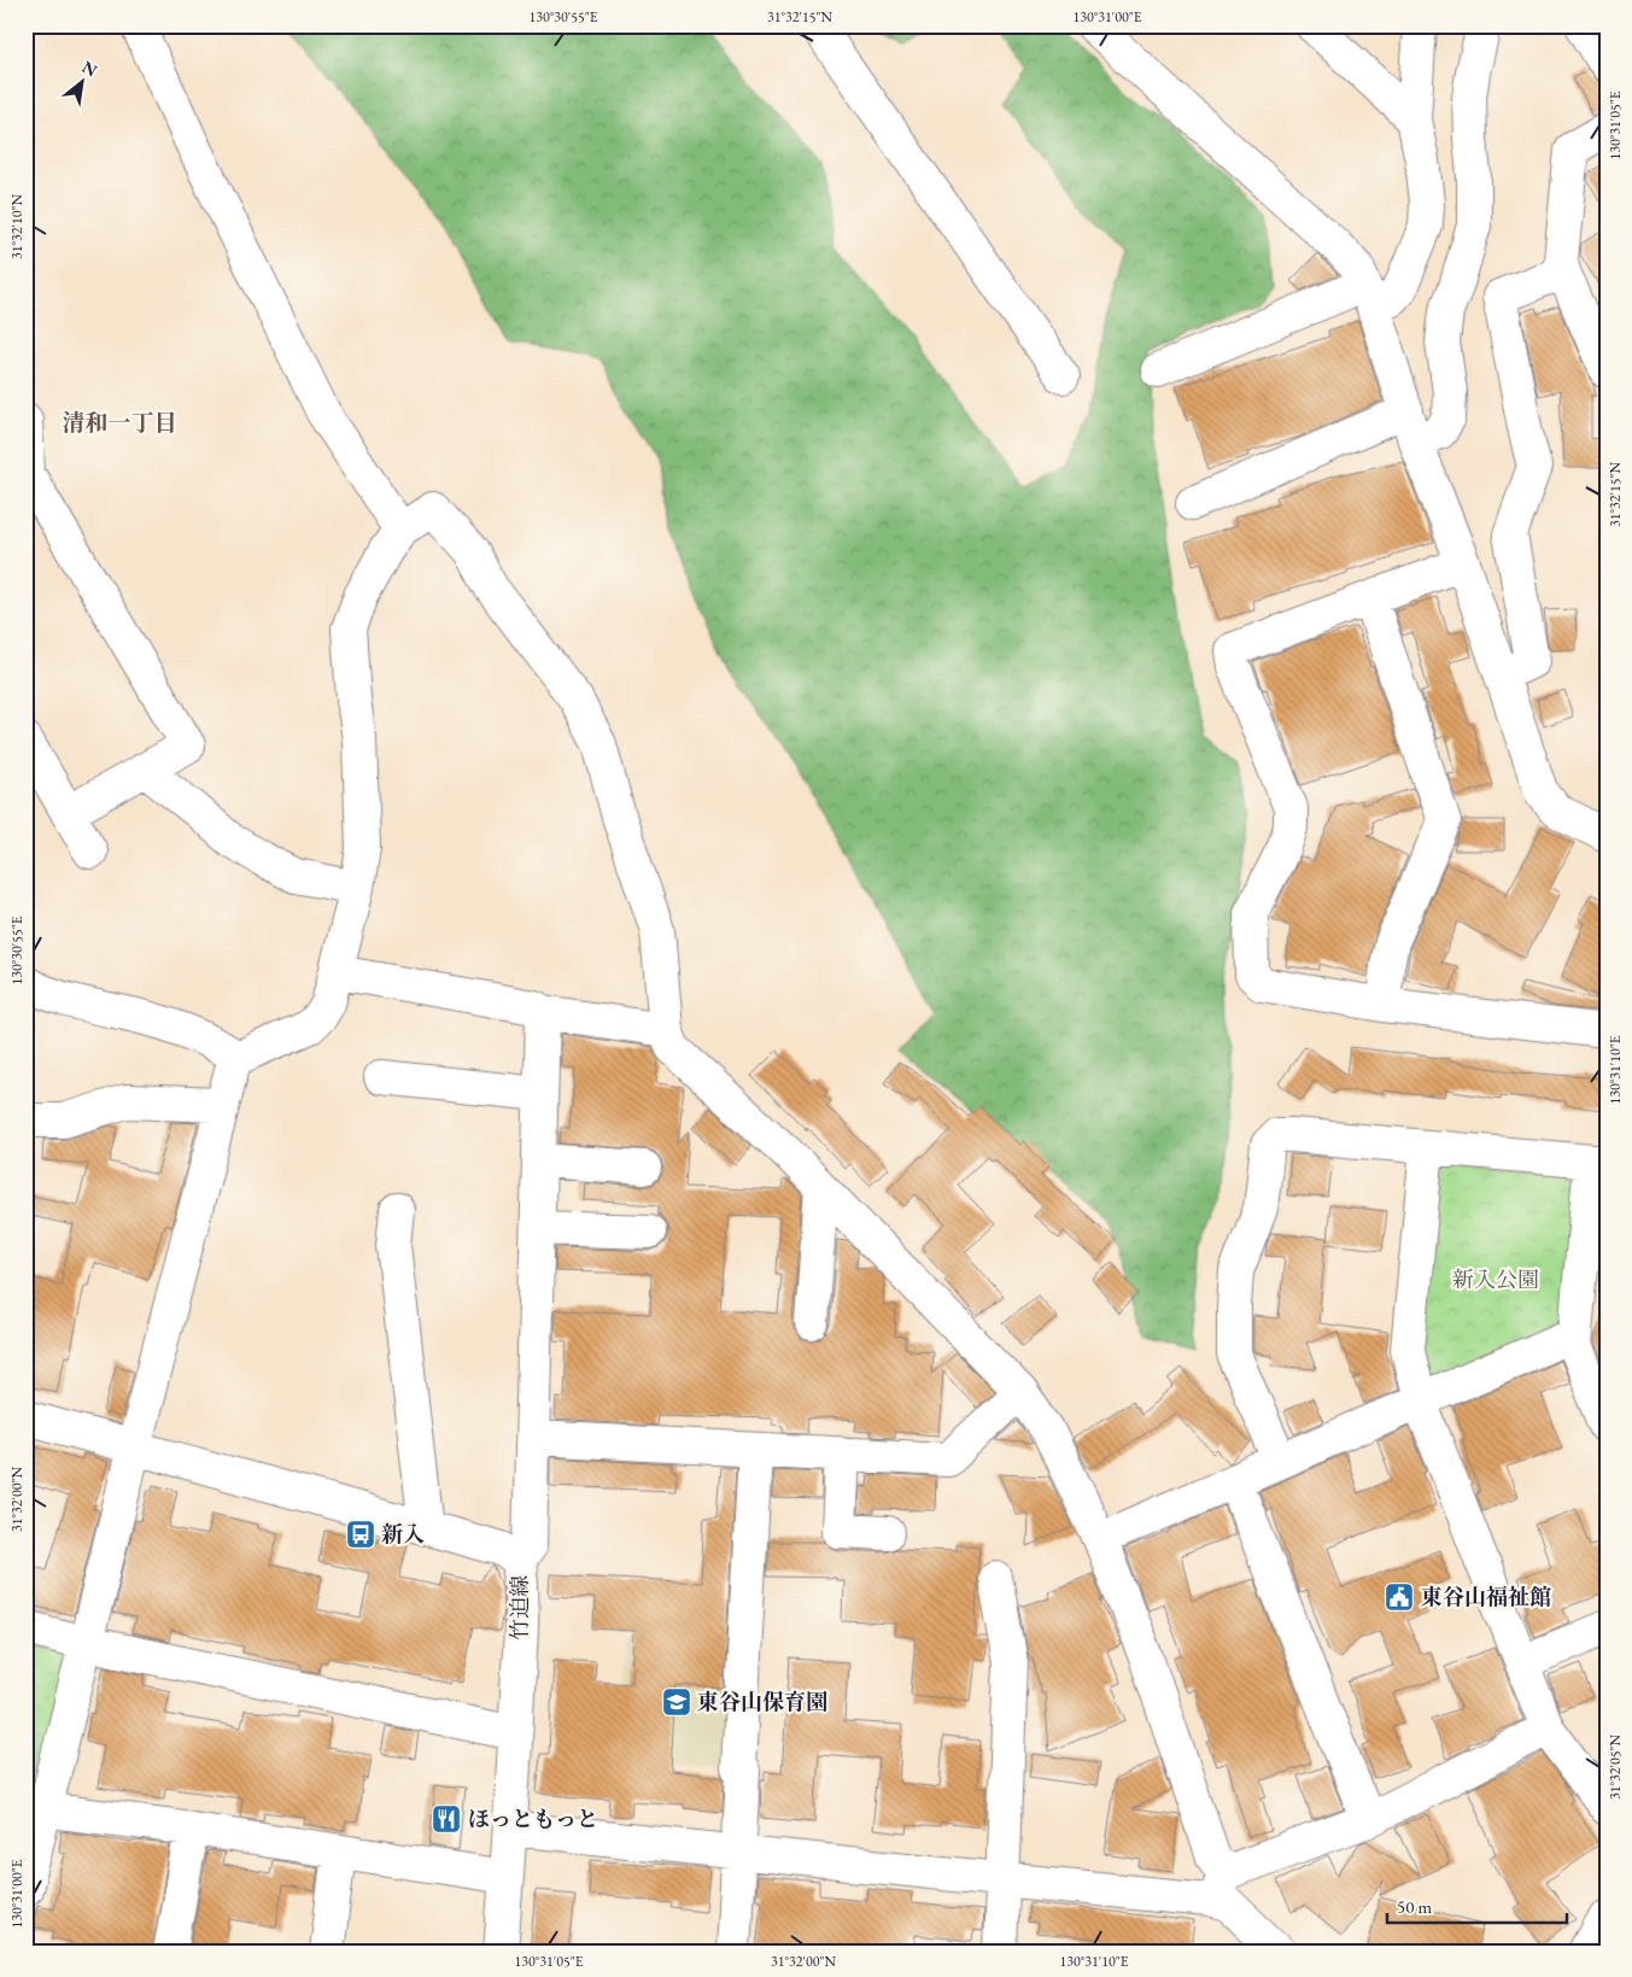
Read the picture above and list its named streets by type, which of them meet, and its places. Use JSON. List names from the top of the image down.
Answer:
{
  "streets": {
    "street": ["竹迫線"]
  },
  "districts": ["清和一丁目"],
  "parks": ["新入公園"],
  "places": {
    "bus stop": ["新入"],
    "public building": ["東谷山福祉館"],
    "school or university": ["東谷山保育園"],
    "restaurant": ["ほっともっと"]
  },
  "scale_bar": "50 m",
  "north": "top right",
  "coordinates": [
    "130°30'55\"E",
    "31°32'15\"N",
    "130°31'00\"E",
    "130°31'05\"E",
    "31°32'10\"N",
    "130°31'10\"E",
    "31°32'00\"N",
    "31°32'05\"N"
  ]
}
